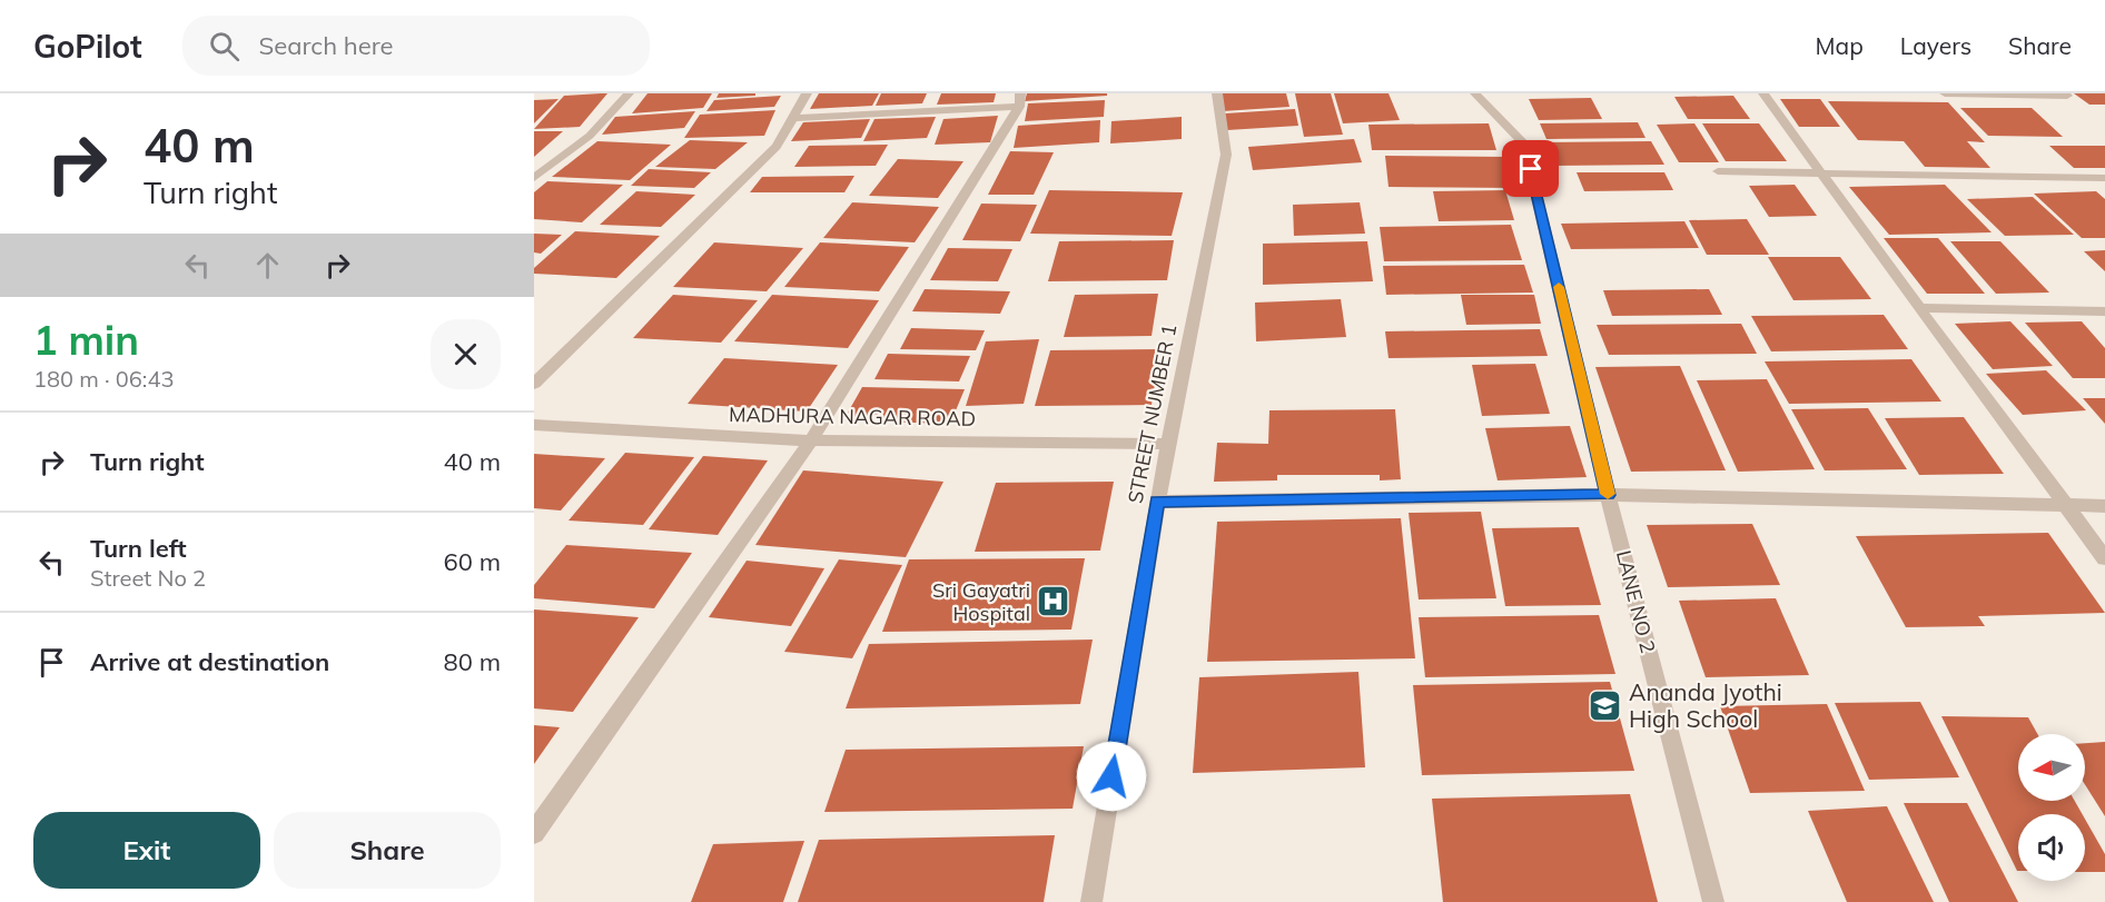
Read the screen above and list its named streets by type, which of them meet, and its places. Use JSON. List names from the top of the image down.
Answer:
{
  "streets": {
    "street": ["STREET NUMBER 1", "MADHURA NAGAR ROAD", "LANE NO 2"]
  },
  "crossings": [
    ["STREET NUMBER 1", "MADHURA NAGAR ROAD"]
  ],
  "places": {
    "hospital": ["Sri Gayatri Hospital"],
    "school or university": ["Ananda Jyothi High School"]
  },
  "north": "left",
  "page": {
    "header": "GoPilot",
    "search": "Search here",
    "nav": ["Map", "Layers", "Share"],
    "turn": ["40 m", "Turn right"],
    "heading": ["1 min", "180 m · 06:43"],
    "list": [
      {
        "name": "Turn right",
        "value": "40 m"
      },
      {
        "name": "Turn left",
        "note": "Street No 2",
        "value": "60 m"
      },
      {
        "name": "Arrive at destination",
        "value": "80 m"
      }
    ],
    "buttons": ["Exit", "Share"]
  }
}
